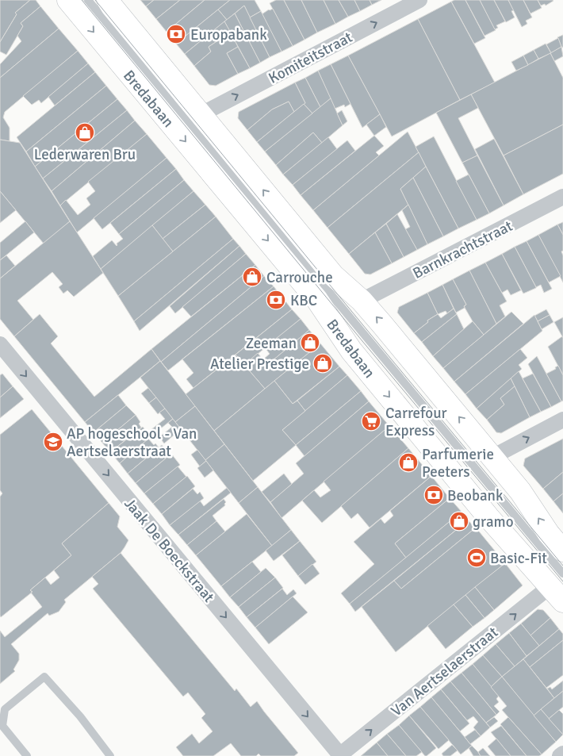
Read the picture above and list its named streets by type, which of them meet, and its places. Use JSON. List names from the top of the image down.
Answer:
{
  "streets": {
    "main road": ["Bredabaan"],
    "street": [
      "Komiteitstraat",
      "Barnkrachtstraat",
      "Jaak De Boeckstraat",
      "Van Aertselaerstraat"
    ]
  },
  "crossings": [
    ["Komiteitstraat", "Bredabaan"],
    ["Bredabaan", "Barnkrachtstraat"],
    ["Bredabaan", "Van Aertselaerstraat"],
    ["Jaak De Boeckstraat", "Van Aertselaerstraat"]
  ],
  "one_way": ["Komiteitstraat", "Jaak De Boeckstraat", "Van Aertselaerstraat"],
  "places": {
    "bank": ["Europabank", "KBC", "Beobank"],
    "shop": [
      "Lederwaren Bru",
      "Carrouche",
      "Zeeman",
      "Atelier Prestige",
      "Parfumerie Peeters",
      "gramo"
    ],
    "supermarket": ["Carrefour Express"],
    "school or university": ["AP hogeschool - Van Aertselaerstraat"],
    "sports": ["Basic-Fit"]
  }
}
